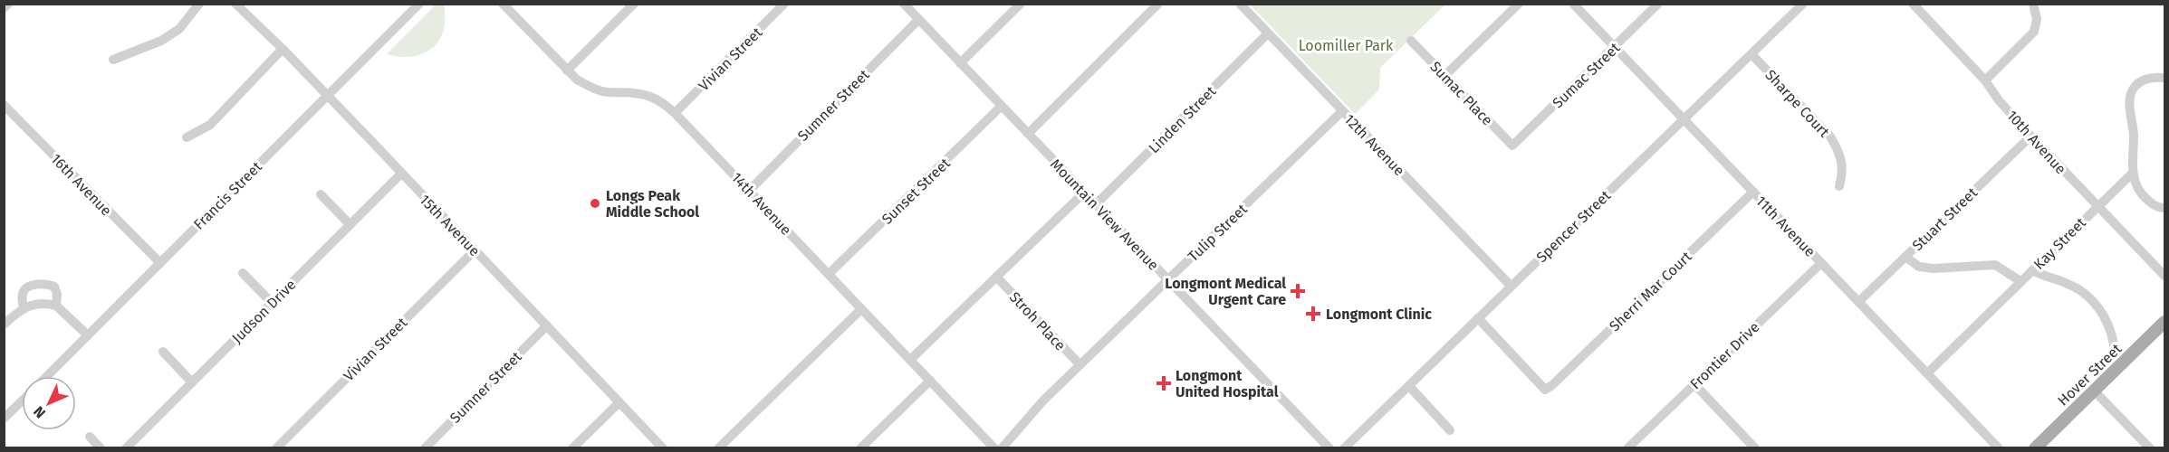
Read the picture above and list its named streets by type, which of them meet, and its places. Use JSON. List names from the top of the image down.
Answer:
{
  "streets": {
    "main road": ["Hover Street"],
    "street": [
      "Vivian Street",
      "Sumac Street",
      "Sumac Place",
      "Sharpe Court",
      "Sumner Street",
      "Linden Street",
      "10th Avenue",
      "12th Avenue",
      "16th Avenue",
      "Sunset Street",
      "Francis Street",
      "14th Avenue",
      "Mountain View Avenue",
      "Stuart Street",
      "15th Avenue",
      "Spencer Street",
      "11th Avenue",
      "Tulip Street",
      "Kay Street",
      "Sherri Mar Court",
      "Judson Drive",
      "Stroh Place",
      "Frontier Drive"
    ]
  },
  "crossings": [
    ["Vivian Street", "14th Avenue"],
    ["Vivian Street", "15th Avenue"],
    ["Sumac Street", "Sumac Place"],
    ["Sumac Street", "11th Avenue"],
    ["Sharpe Court", "Spencer Street"],
    ["Sumner Street", "14th Avenue"],
    ["Sumner Street", "Mountain View Avenue"],
    ["Sumner Street", "15th Avenue"],
    ["Linden Street", "12th Avenue"],
    ["Linden Street", "Mountain View Avenue"],
    ["10th Avenue", "Stuart Street"],
    ["10th Avenue", "Kay Street"],
    ["12th Avenue", "Spencer Street"],
    ["12th Avenue", "Tulip Street"],
    ["16th Avenue", "Francis Street"],
    ["Sunset Street", "14th Avenue"],
    ["Sunset Street", "Mountain View Avenue"],
    ["Francis Street", "15th Avenue"],
    ["Mountain View Avenue", "Tulip Street"],
    ["Stuart Street", "11th Avenue"],
    ["15th Avenue", "Judson Drive"],
    ["Spencer Street", "11th Avenue"],
    ["Spencer Street", "Sherri Mar Court"],
    ["11th Avenue", "Kay Street"],
    ["11th Avenue", "Sherri Mar Court"],
    ["11th Avenue", "Frontier Drive"],
    ["Tulip Street", "Stroh Place"]
  ],
  "parks": ["Loomiller Park"],
  "places": {
    "other": ["Longs Peak Middle School"],
    "health": ["Longmont Medical Urgent Care", "Longmont Clinic", "Longmont United Hospital"]
  },
  "north": "bottom left"
}
